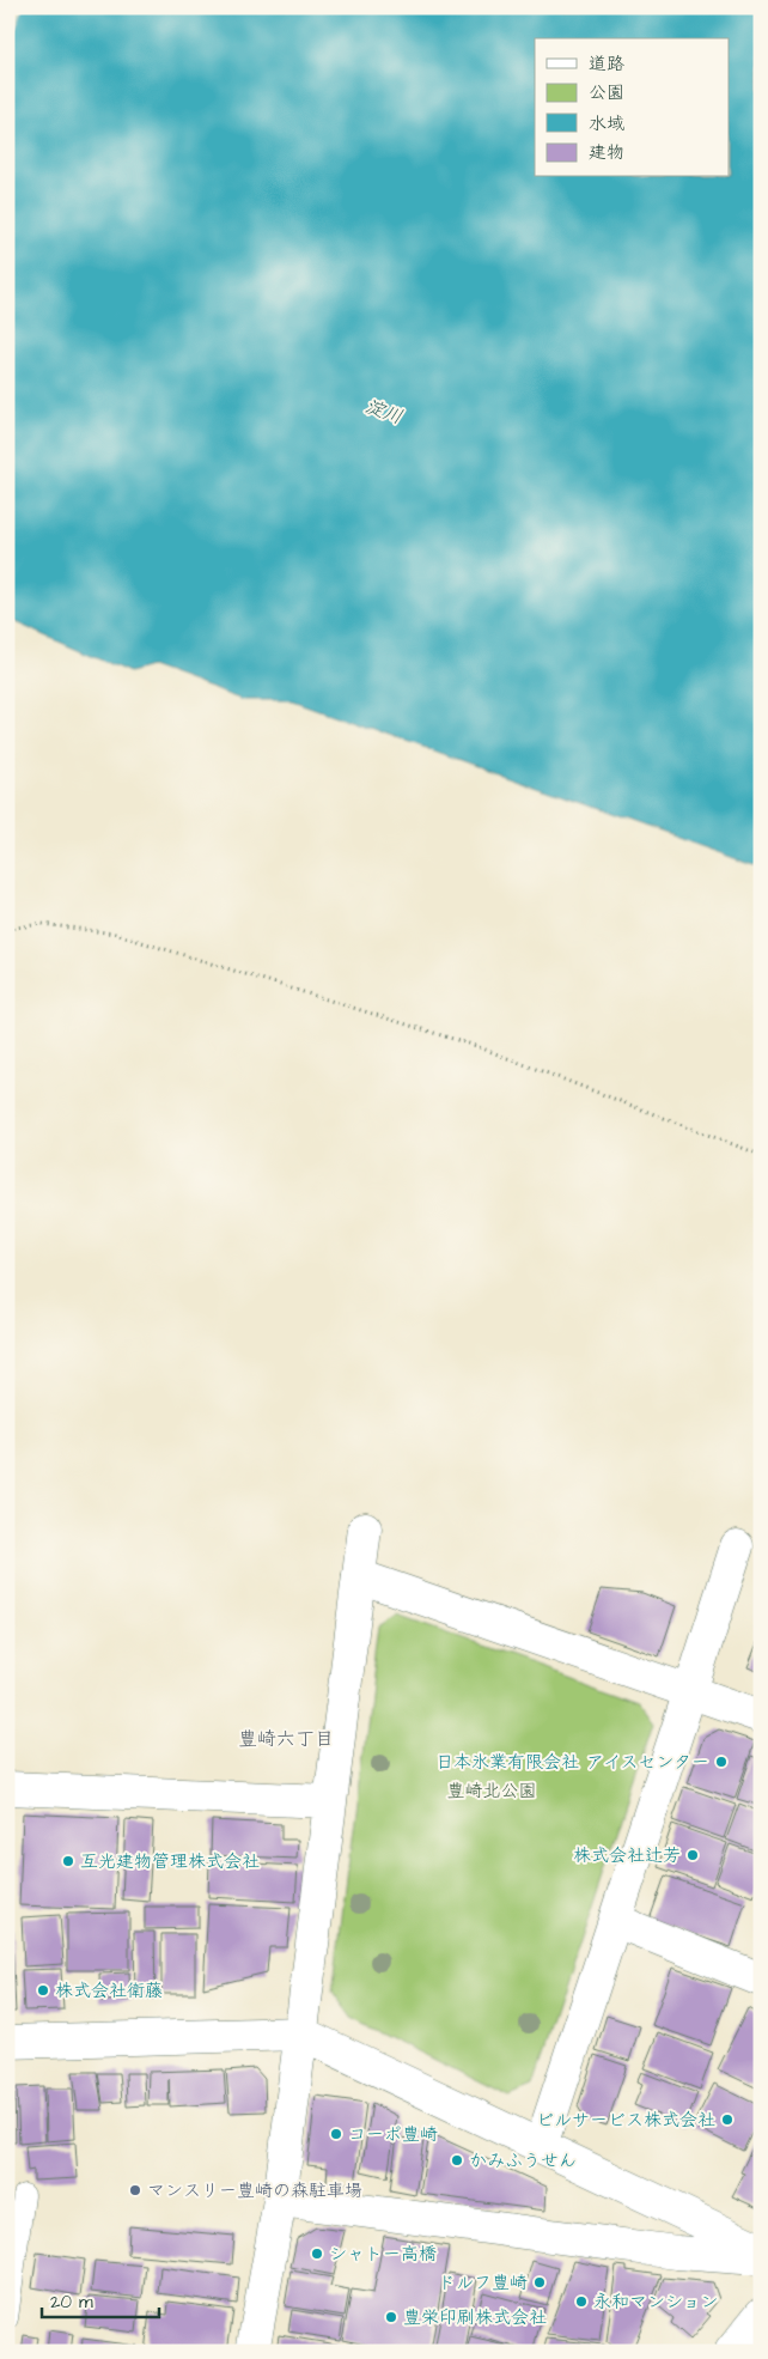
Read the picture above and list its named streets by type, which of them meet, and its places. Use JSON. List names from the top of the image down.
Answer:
{
  "districts": ["豊崎六丁目"],
  "water": ["淀川"],
  "parks": ["豊崎北公園"],
  "places": [
    "日本氷業有限会社 アイスセンター",
    "株式会社辻芳",
    "互光建物管理株式会社",
    "株式会社衛藤",
    "ビルサービス株式会社",
    "コーポ豊崎",
    "かみふうせん",
    "マンスリー豊崎の森駐車場",
    "シャトー高橋",
    "ドルフ豊崎",
    "永和マンション",
    "豊栄印刷株式会社"
  ],
  "legend": [
    "道路",
    "公園",
    "水域",
    "建物"
  ],
  "scale_bar": "20 m"
}
